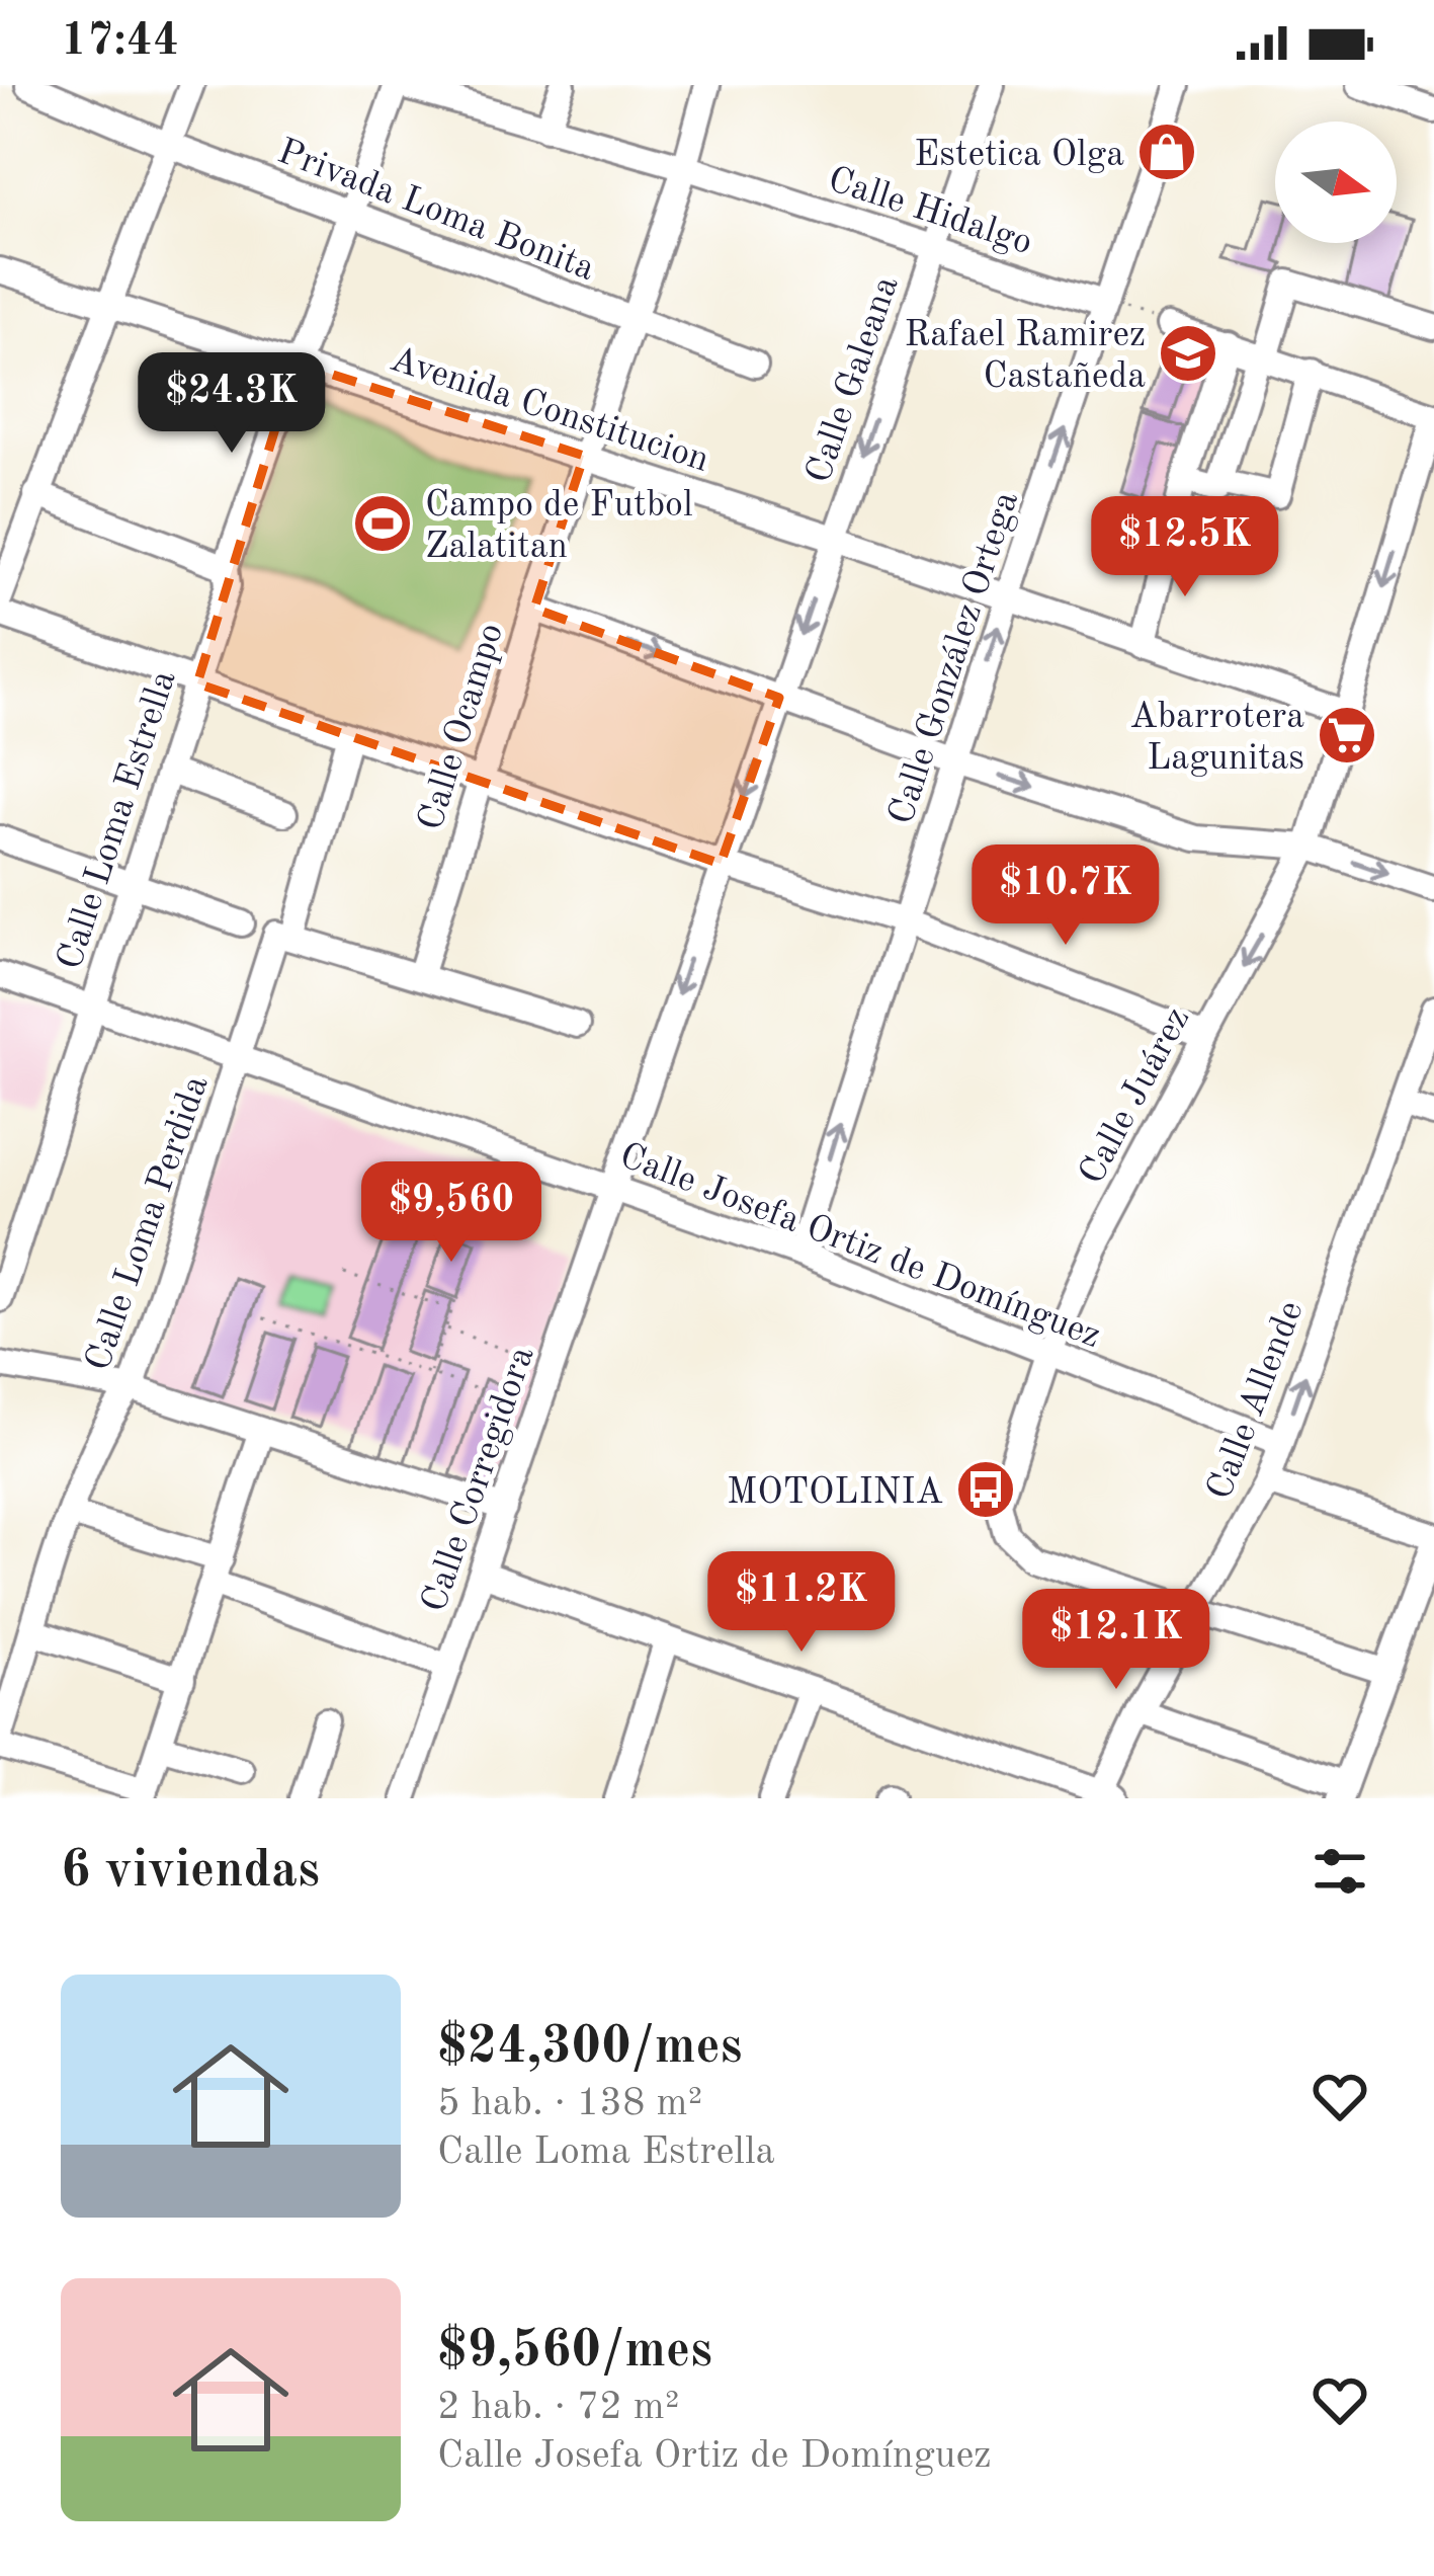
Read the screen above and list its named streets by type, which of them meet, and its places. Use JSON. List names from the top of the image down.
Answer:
{
  "streets": {
    "street": [
      "Privada Loma Bonita",
      "Calle Hidalgo",
      "Calle Galeana",
      "Avenida Constitucion",
      "Calle González Ortega",
      "Calle Ocampo",
      "Calle Loma Estrella",
      "Calle Juárez",
      "Calle Loma Perdida",
      "Calle Josefa Ortiz de Domínguez",
      "Calle Allende",
      "Calle Corregidora"
    ]
  },
  "crossings": [
    ["Privada Loma Bonita", "Calle Ocampo"],
    ["Privada Loma Bonita", "Calle Loma Estrella"],
    ["Calle Hidalgo", "Calle Galeana"],
    ["Calle Hidalgo", "Calle González Ortega"],
    ["Calle Hidalgo", "Calle Ocampo"],
    ["Calle Hidalgo", "Calle Loma Estrella"],
    ["Calle Galeana", "Avenida Constitucion"],
    ["Calle Galeana", "Calle Corregidora"],
    ["Avenida Constitucion", "Calle González Ortega"],
    ["Avenida Constitucion", "Calle Ocampo"],
    ["Avenida Constitucion", "Calle Loma Estrella"],
    ["Avenida Constitucion", "Calle Juárez"],
    ["Calle González Ortega", "Calle Josefa Ortiz de Domínguez"],
    ["Calle Loma Estrella", "Calle Josefa Ortiz de Domínguez"],
    ["Calle Juárez", "Calle Josefa Ortiz de Domínguez"],
    ["Calle Juárez", "Calle Allende"],
    ["Calle Loma Perdida", "Calle Josefa Ortiz de Domínguez"],
    ["Calle Josefa Ortiz de Domínguez", "Calle Allende"],
    ["Calle Josefa Ortiz de Domínguez", "Calle Corregidora"]
  ],
  "one_way": ["Calle Galeana", "Calle Allende", "Calle Corregidora"],
  "places": {
    "shop": ["Estetica Olga"],
    "school or university": ["Rafael Ramirez Castañeda"],
    "sports": ["Campo de Futbol Zalatitan"],
    "supermarket": ["Abarrotera Lagunitas"],
    "bus stop": ["MOTOLINIA"]
  },
  "north": "right",
  "page": {
    "status": "17:44",
    "price": [
      "$24.3K",
      "$12.5K",
      "$10.7K",
      "$9,560",
      "$11.2K",
      "$12.1K"
    ],
    "heading": "6 viviendas",
    "list": [
      {
        "name": "$24,300/mes",
        "note": "5 hab. · 138 m² · Calle Loma Estrella"
      },
      {
        "name": "$9,560/mes",
        "note": "2 hab. · 72 m² · Calle Josefa Ortiz de Domínguez"
      }
    ]
  }
}
